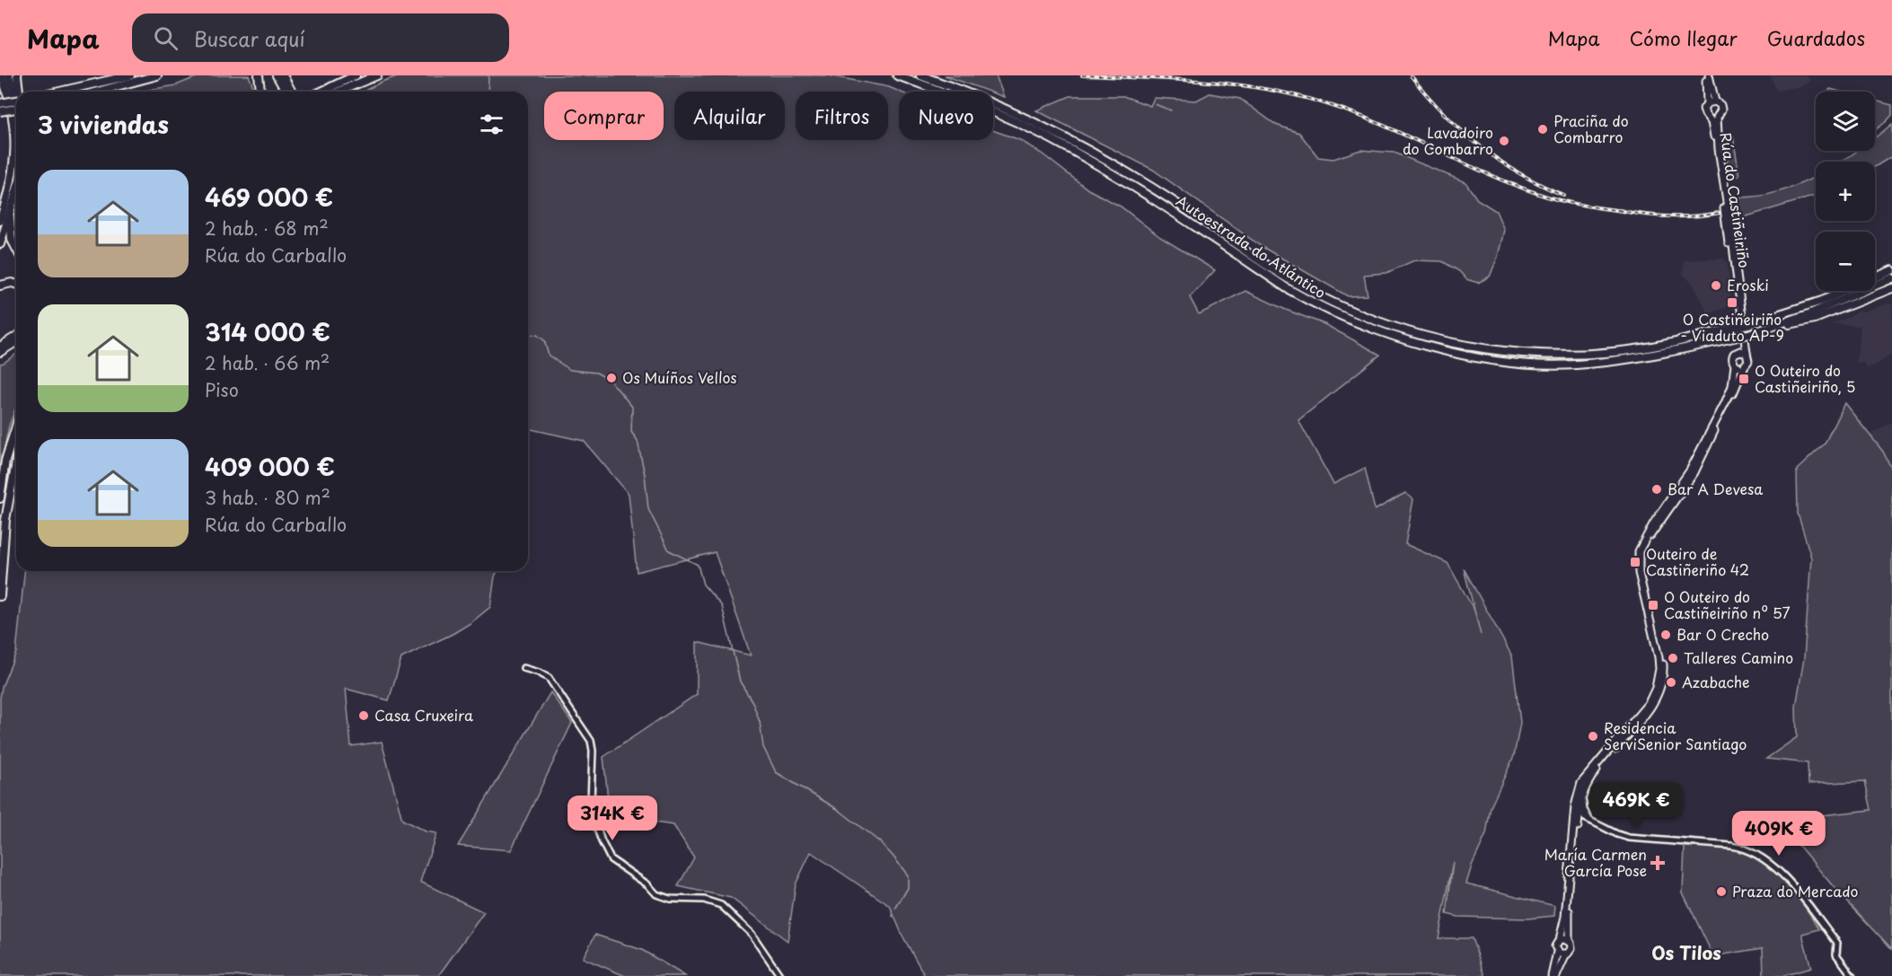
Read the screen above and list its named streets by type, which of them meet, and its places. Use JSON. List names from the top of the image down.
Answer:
{
  "streets": {
    "highway": ["Autoestrada do Atlántico"],
    "main road": ["Rúa do Castiñeiriño"]
  },
  "districts": ["Os Tilos"],
  "places": {
    "other": [
      "Praciña do Combarro",
      "Lavadoiro do Combarro",
      "Eroski",
      "Os Muíños Vellos",
      "Bar A Devesa",
      "Bar O Crecho",
      "Talleres Camino",
      "Azabache",
      "Casa Cruxeira",
      "Residencia ServiSenior Santiago",
      "Praza do Mercado"
    ],
    "transit": [
      "O Castiñeiriño - Viaduto AP-9",
      "O Outeiro do Castiñeiriño, 5",
      "Outeiro de Castiñeriño 42",
      "O Outeiro do Castiñeiriño nº 57"
    ],
    "health": ["María Carmen García Pose"]
  },
  "page": {
    "header": "Mapa",
    "search": "Buscar aquí",
    "nav": ["Mapa", "Cómo llegar", "Guardados"],
    "map_buttons": ["+", "−"],
    "chip": [
      "Comprar",
      "Alquilar",
      "Filtros",
      "Nuevo"
    ],
    "heading": "3 viviendas",
    "list": [
      {
        "name": "469 000 €",
        "note": "2 hab. · 68 m² · Rúa do Carballo"
      },
      {
        "name": "314 000 €",
        "note": "2 hab. · 66 m² · Piso"
      },
      {
        "name": "409 000 €",
        "note": "3 hab. · 80 m² · Rúa do Carballo"
      }
    ],
    "price": ["469K €", "314K €", "409K €"]
  }
}
